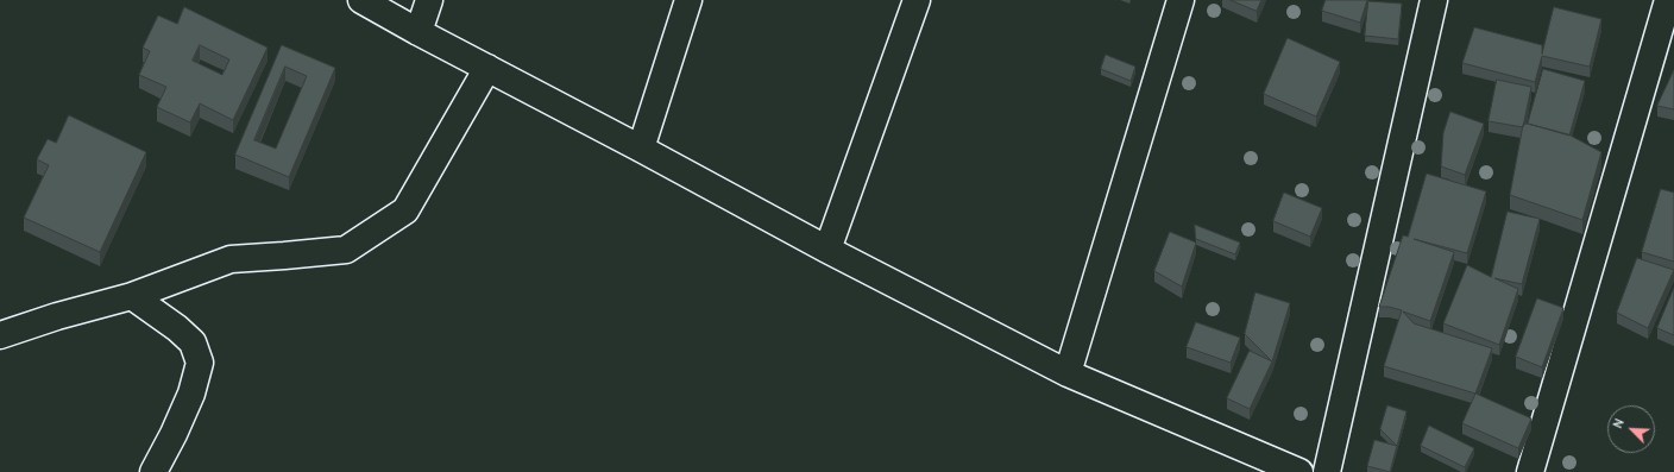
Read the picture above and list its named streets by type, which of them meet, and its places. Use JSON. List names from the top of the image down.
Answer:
{
  "north": "top left"
}
